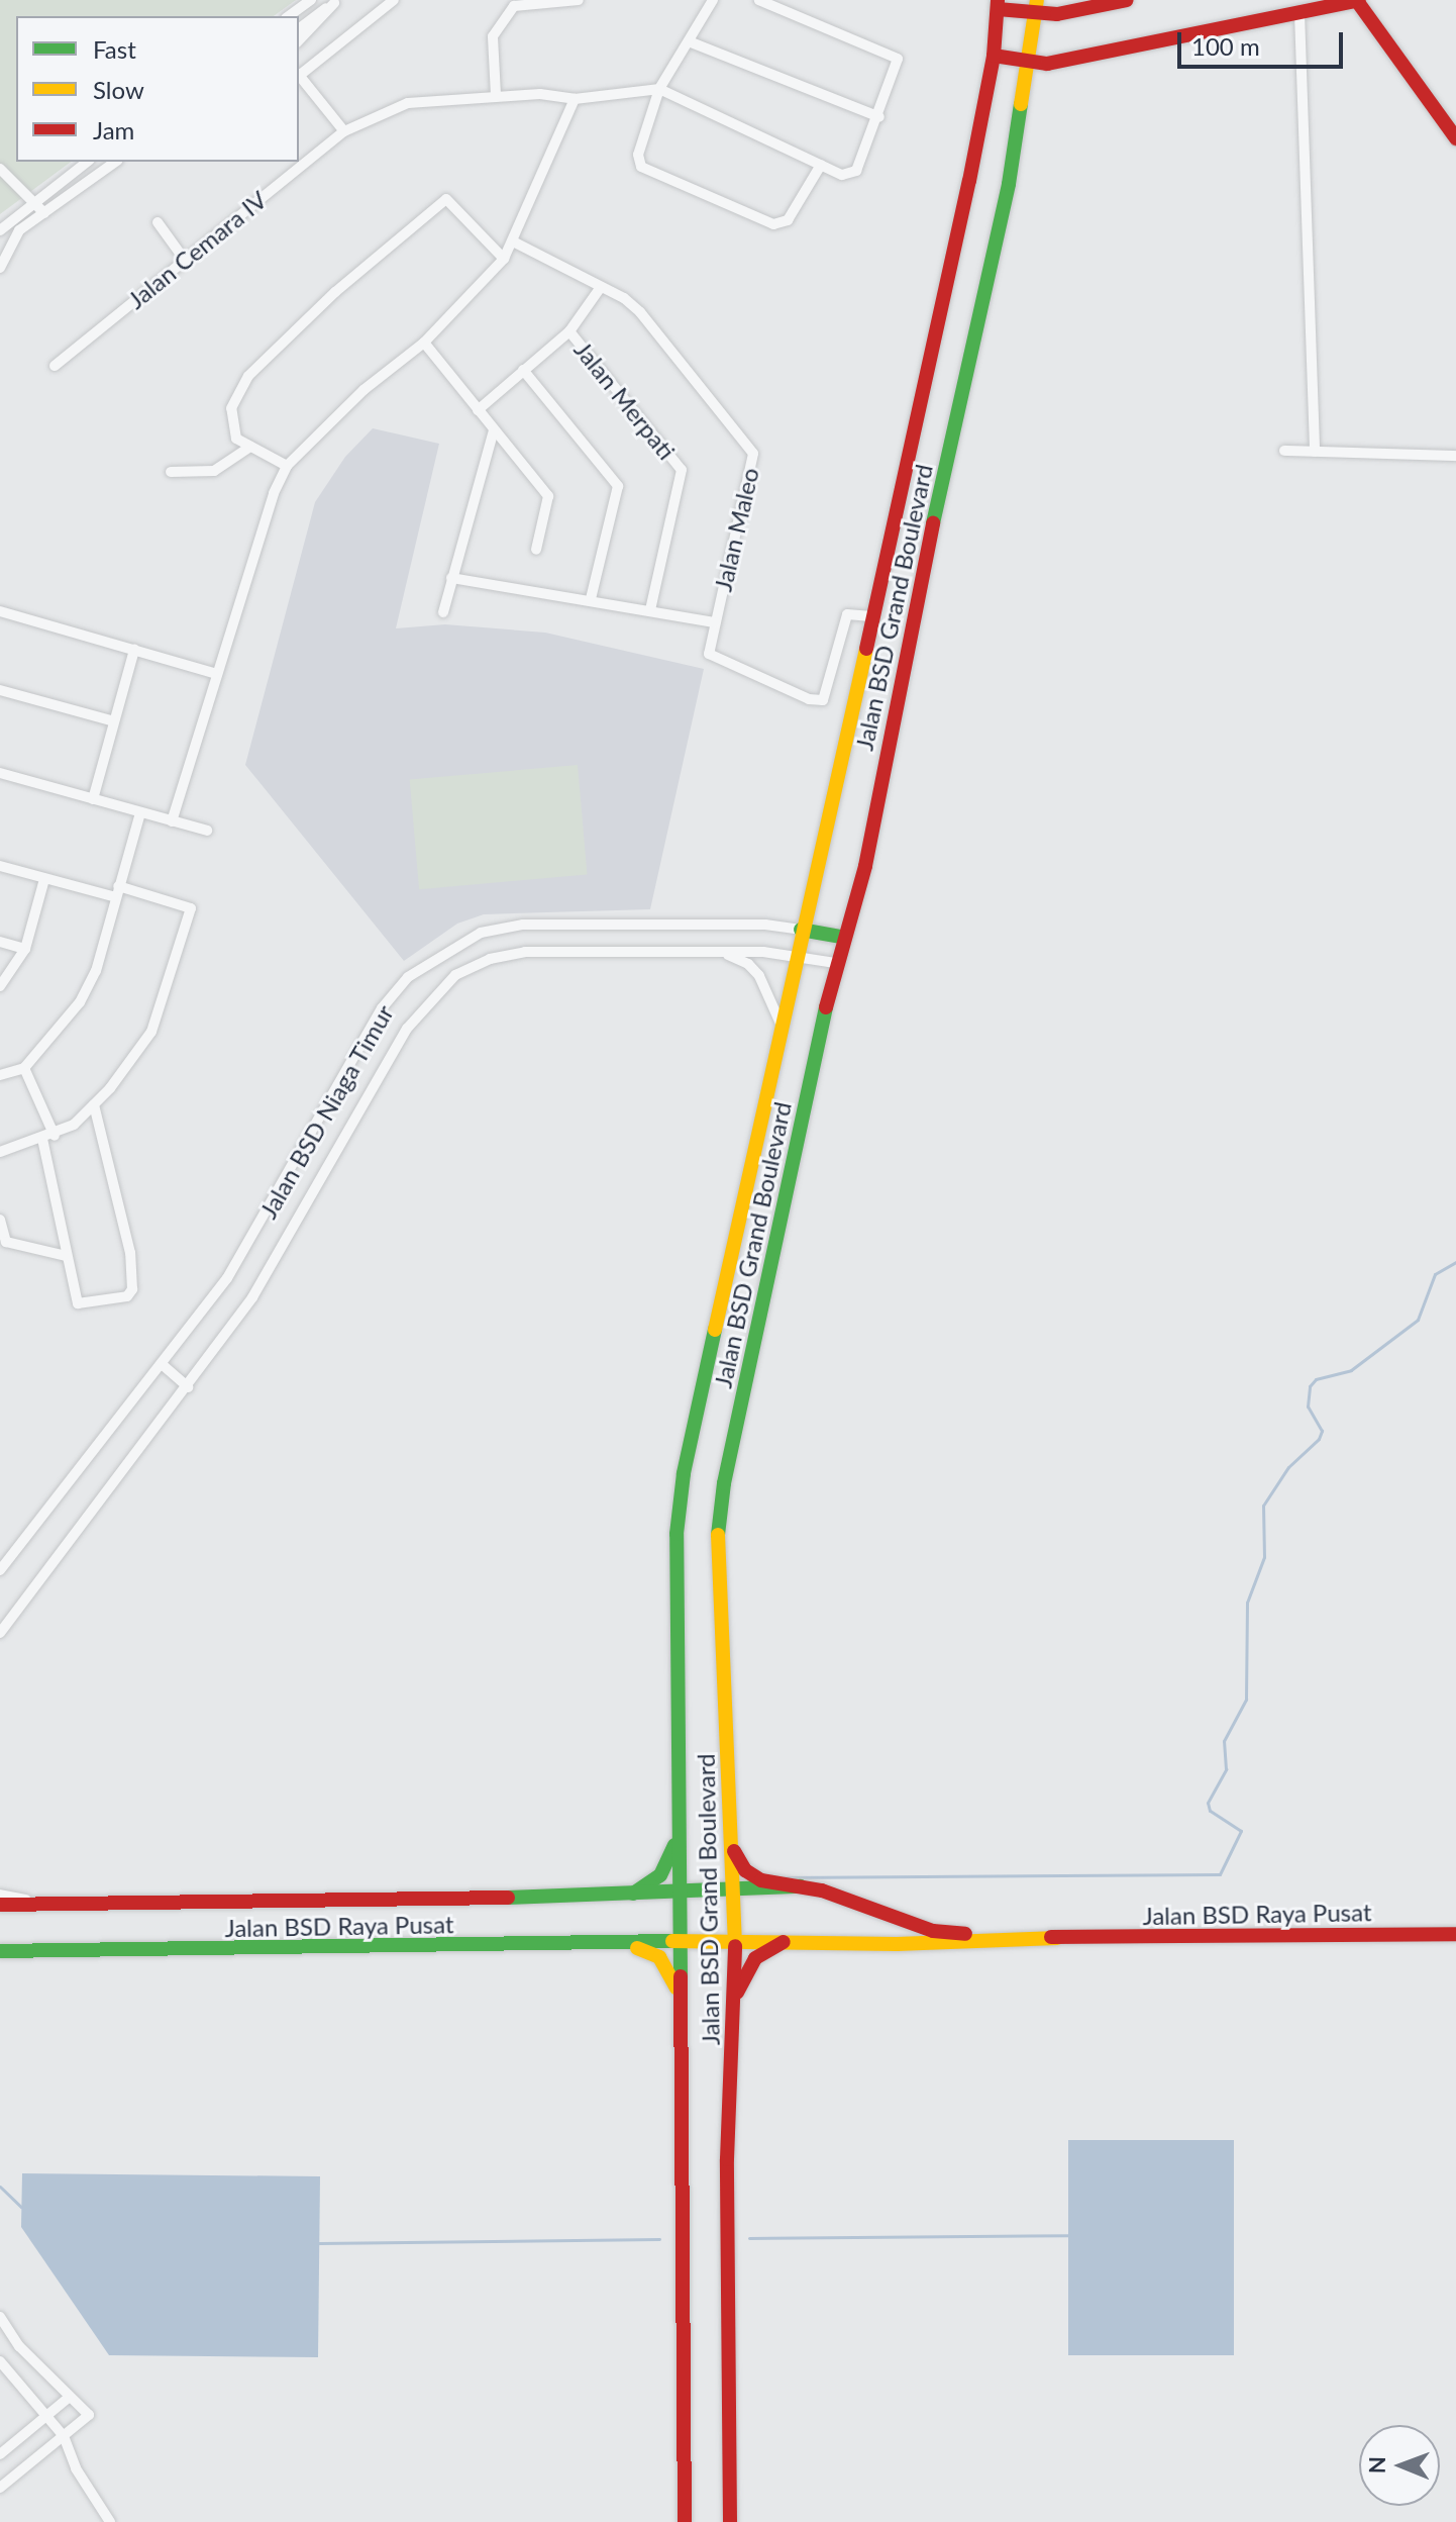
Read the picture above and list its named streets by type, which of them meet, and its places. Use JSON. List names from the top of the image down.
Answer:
{
  "streets": {
    "main road": ["Jalan BSD Grand Boulevard", "Jalan BSD Raya Pusat"],
    "street": [
      "Jalan Cemara IV",
      "Jalan Merpati",
      "Jalan Maleo",
      "Jalan BSD Niaga Timur"
    ]
  },
  "crossings": [
    ["Jalan Maleo", "Jalan BSD Grand Boulevard"],
    ["Jalan BSD Grand Boulevard", "Jalan BSD Niaga Timur"],
    ["Jalan BSD Grand Boulevard", "Jalan BSD Raya Pusat"]
  ],
  "legend": ["Fast", "Slow", "Jam"],
  "scale_bar": "100 m",
  "north": "left"
}
